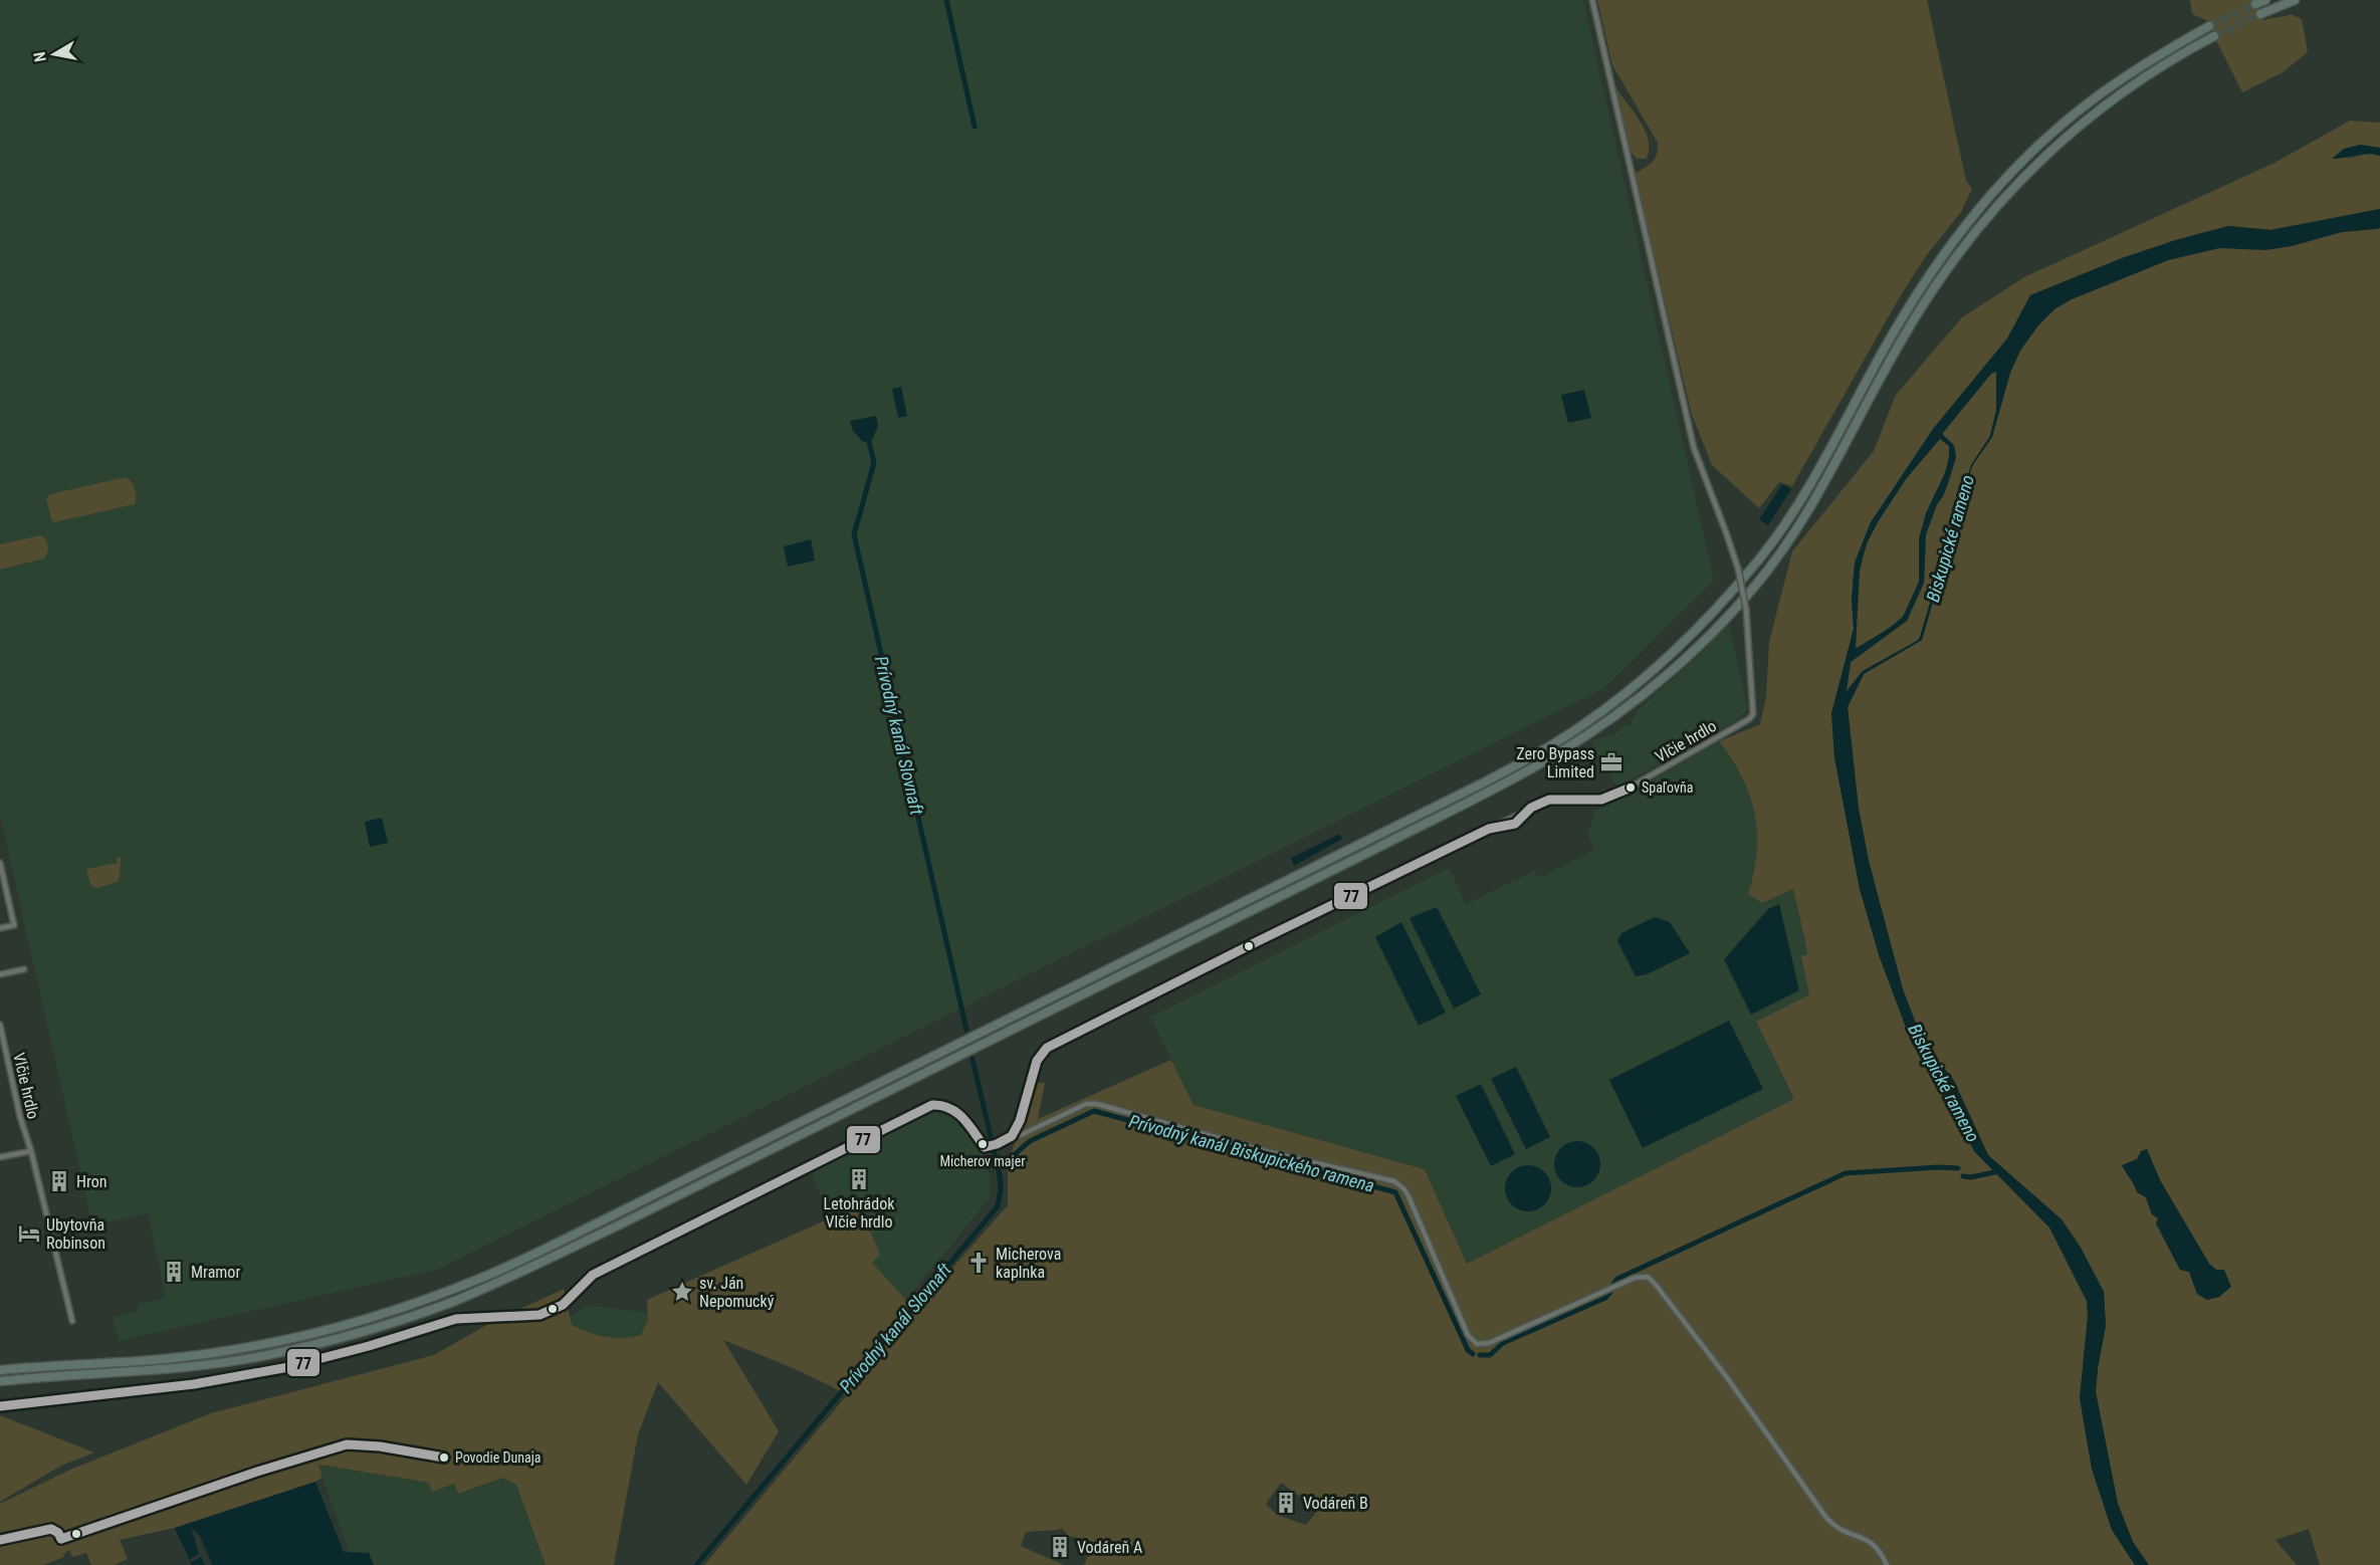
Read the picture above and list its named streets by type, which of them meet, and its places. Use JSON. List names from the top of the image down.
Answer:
{
  "streets": {
    "street": ["Vlčie hrdlo"]
  },
  "water": ["Biskupické rameno", "Prívodný kanál Slovnaft", "Prívodný kanál Biskupického ramena"],
  "places": {
    "office": ["Zero Bypass Limited"],
    "other": ["Spaľovňa", "Micherov majer", "Povodie Dunaja"],
    "building": [
      "Letohrádok Vlčie hrdlo",
      "Hron",
      "Mramor",
      "Vodáreň B",
      "Vodáreň A"
    ],
    "hotel": ["Ubytovňa Robinson"],
    "church": ["Micherova kaplnka"],
    "place": ["sv. Ján Nepomucký"]
  },
  "lines": ["transit line 77"],
  "north": "left"
}
